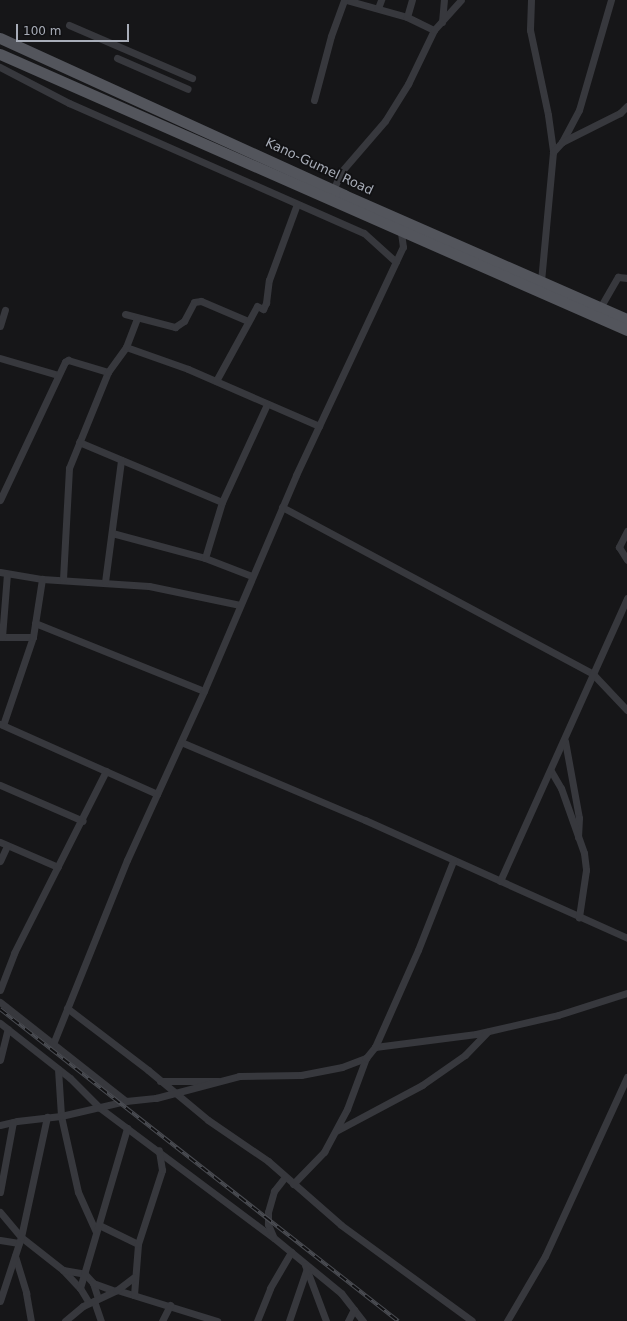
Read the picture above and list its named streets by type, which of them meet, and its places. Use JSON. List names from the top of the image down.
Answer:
{
  "streets": {
    "main road": ["Kano-Gumel Road"]
  },
  "scale_bar": "100 m"
}
